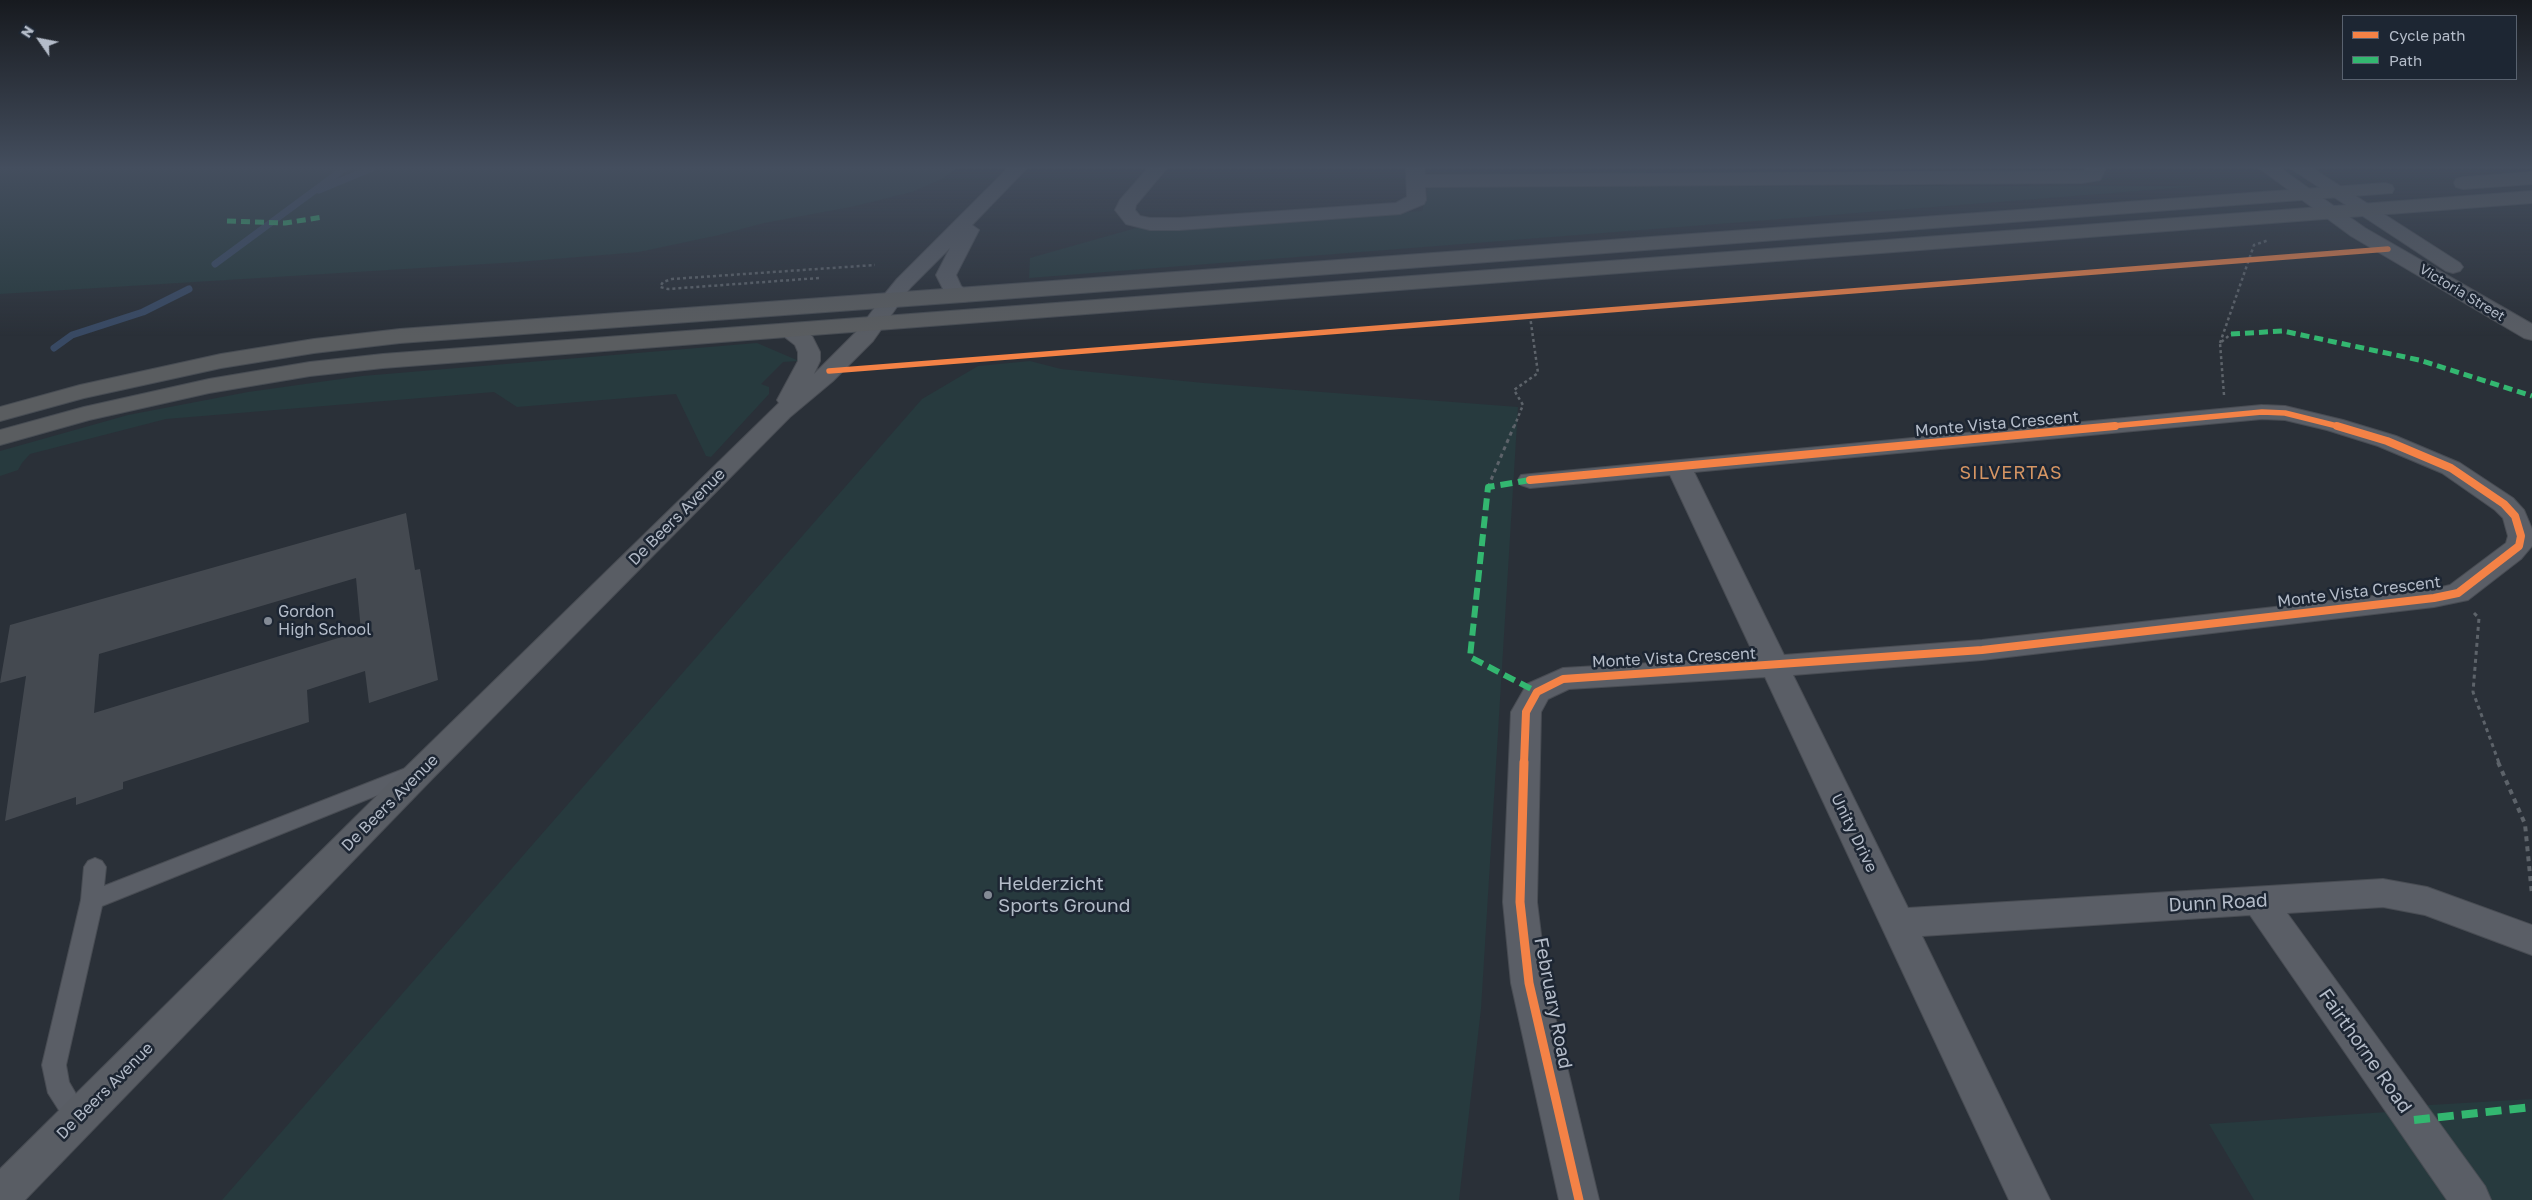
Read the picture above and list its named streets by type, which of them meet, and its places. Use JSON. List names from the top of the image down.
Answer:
{
  "streets": {
    "street": [
      "Victoria Street",
      "Monte Vista Crescent",
      "De Beers Avenue",
      "Unity Drive",
      "Dunn Road",
      "February Road",
      "Fairthorne Road"
    ]
  },
  "crossings": [
    ["Monte Vista Crescent", "Unity Drive"],
    ["Monte Vista Crescent", "February Road"],
    ["Unity Drive", "Dunn Road"],
    ["Dunn Road", "Fairthorne Road"]
  ],
  "districts": ["SILVERTAS"],
  "places": ["Gordon High School", "Helderzicht Sports Ground"],
  "legend": ["Cycle path", "Path"],
  "north": "top left"
}
